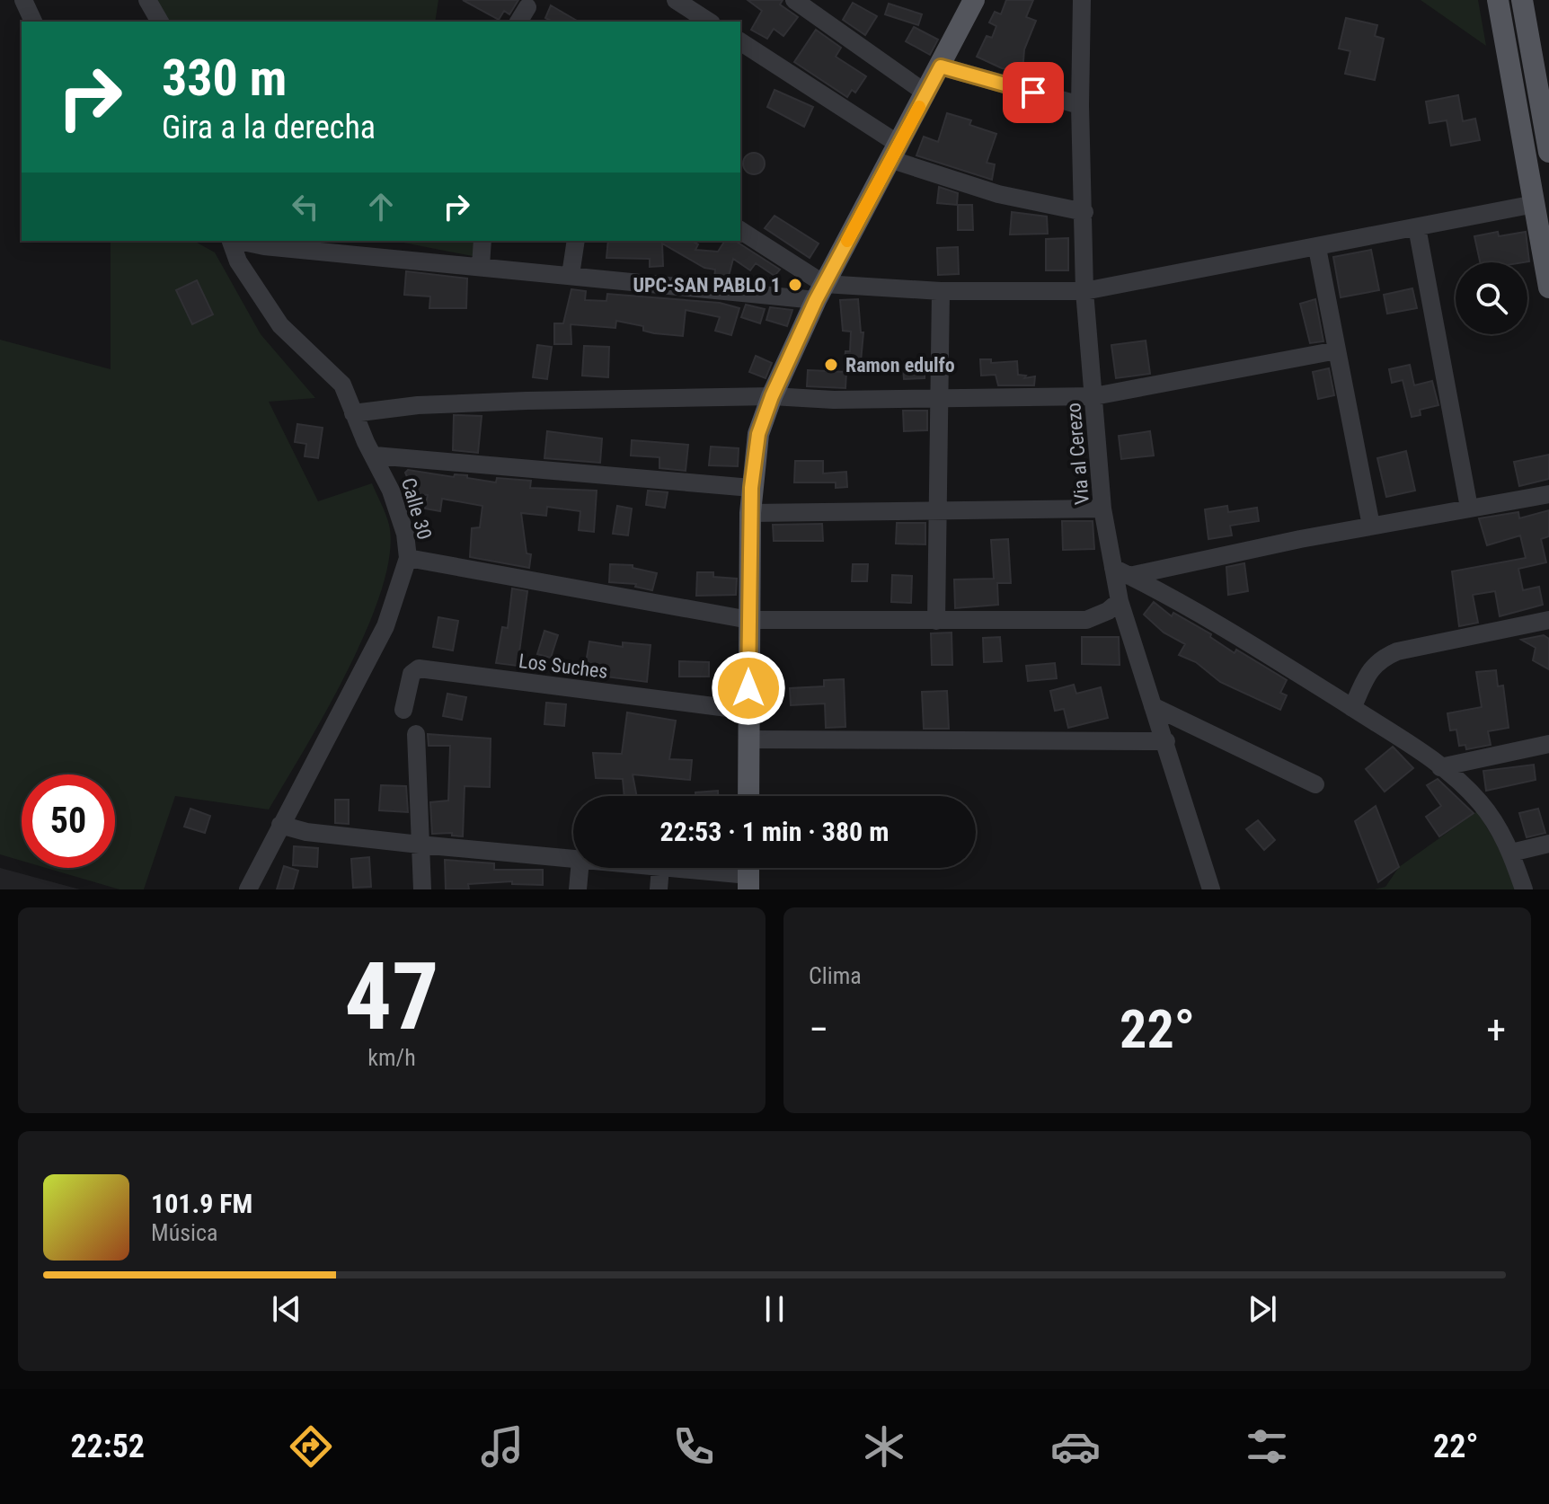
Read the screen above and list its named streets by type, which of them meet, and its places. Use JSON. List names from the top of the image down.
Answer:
{
  "streets": {
    "street": ["Via al Cerezo", "Calle 30", "Los Suches"]
  },
  "places": ["UPC-SAN PABLO 1", "Ramon edulfo"],
  "page": {
    "turn": ["330 m", "Gira a la derecha"],
    "limit": "50",
    "trip": "22:53 · 1 min · 380 m",
    "tile": [
      ["47", "km/h"],
      "Clima"
    ],
    "heat": ["−", "22°", "+"],
    "song": ["101.9 FM", "Música"],
    "tabs": ["22:52", "22°"]
  }
}
